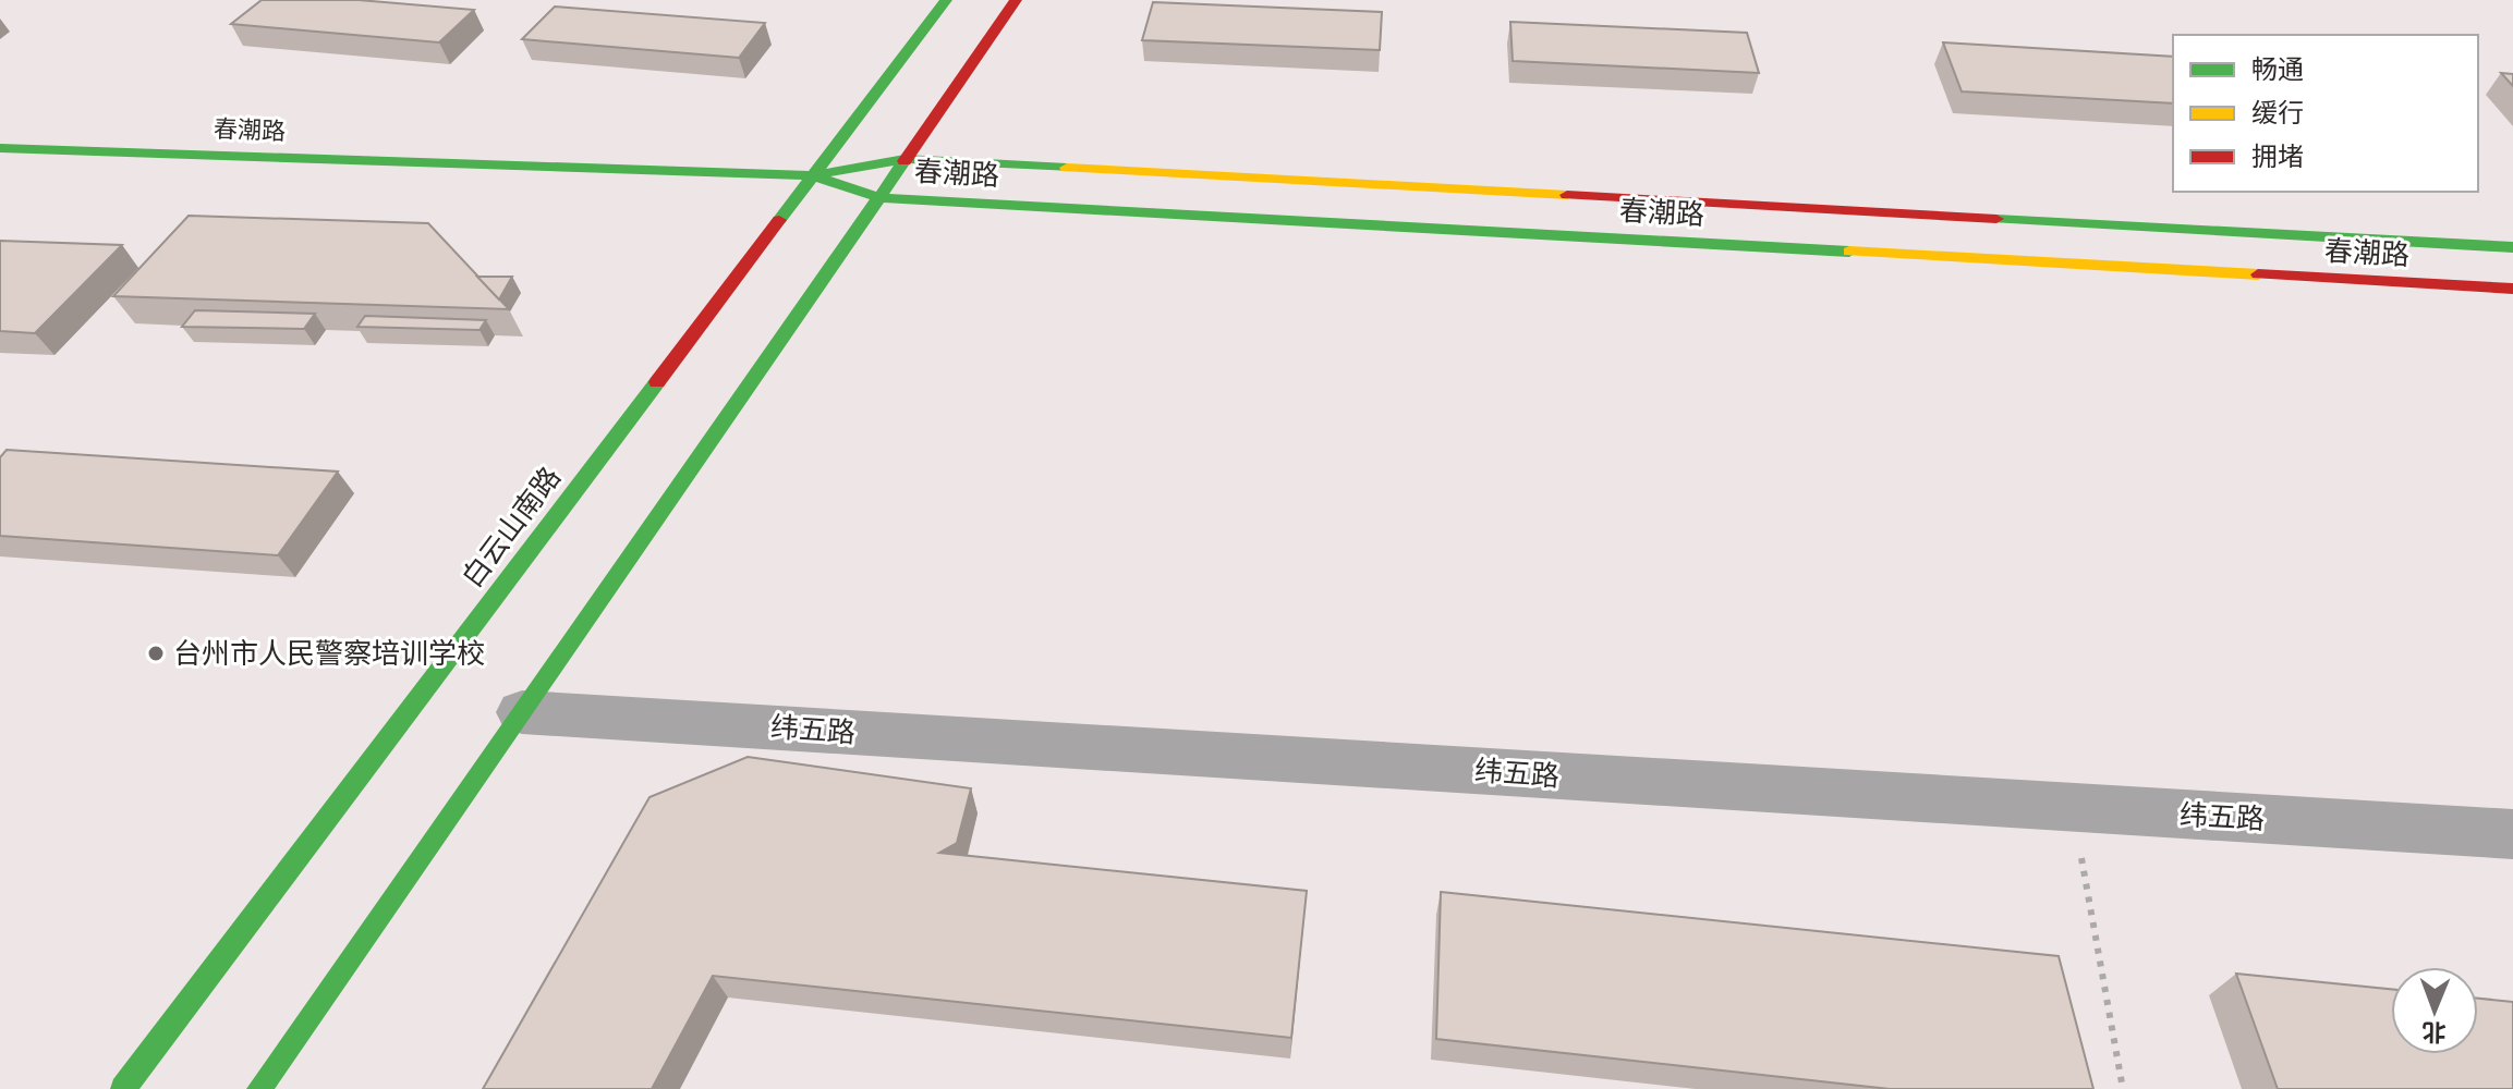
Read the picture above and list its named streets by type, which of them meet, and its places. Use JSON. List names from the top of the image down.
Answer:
{
  "streets": {
    "main road": ["春潮路", "白云山南路"],
    "street": ["纬五路"]
  },
  "crossings": [
    ["春潮路", "白云山南路"]
  ],
  "places": ["台州市人民警察培训学校"],
  "legend": ["畅通", "缓行", "拥堵"],
  "north": "bottom"
}
